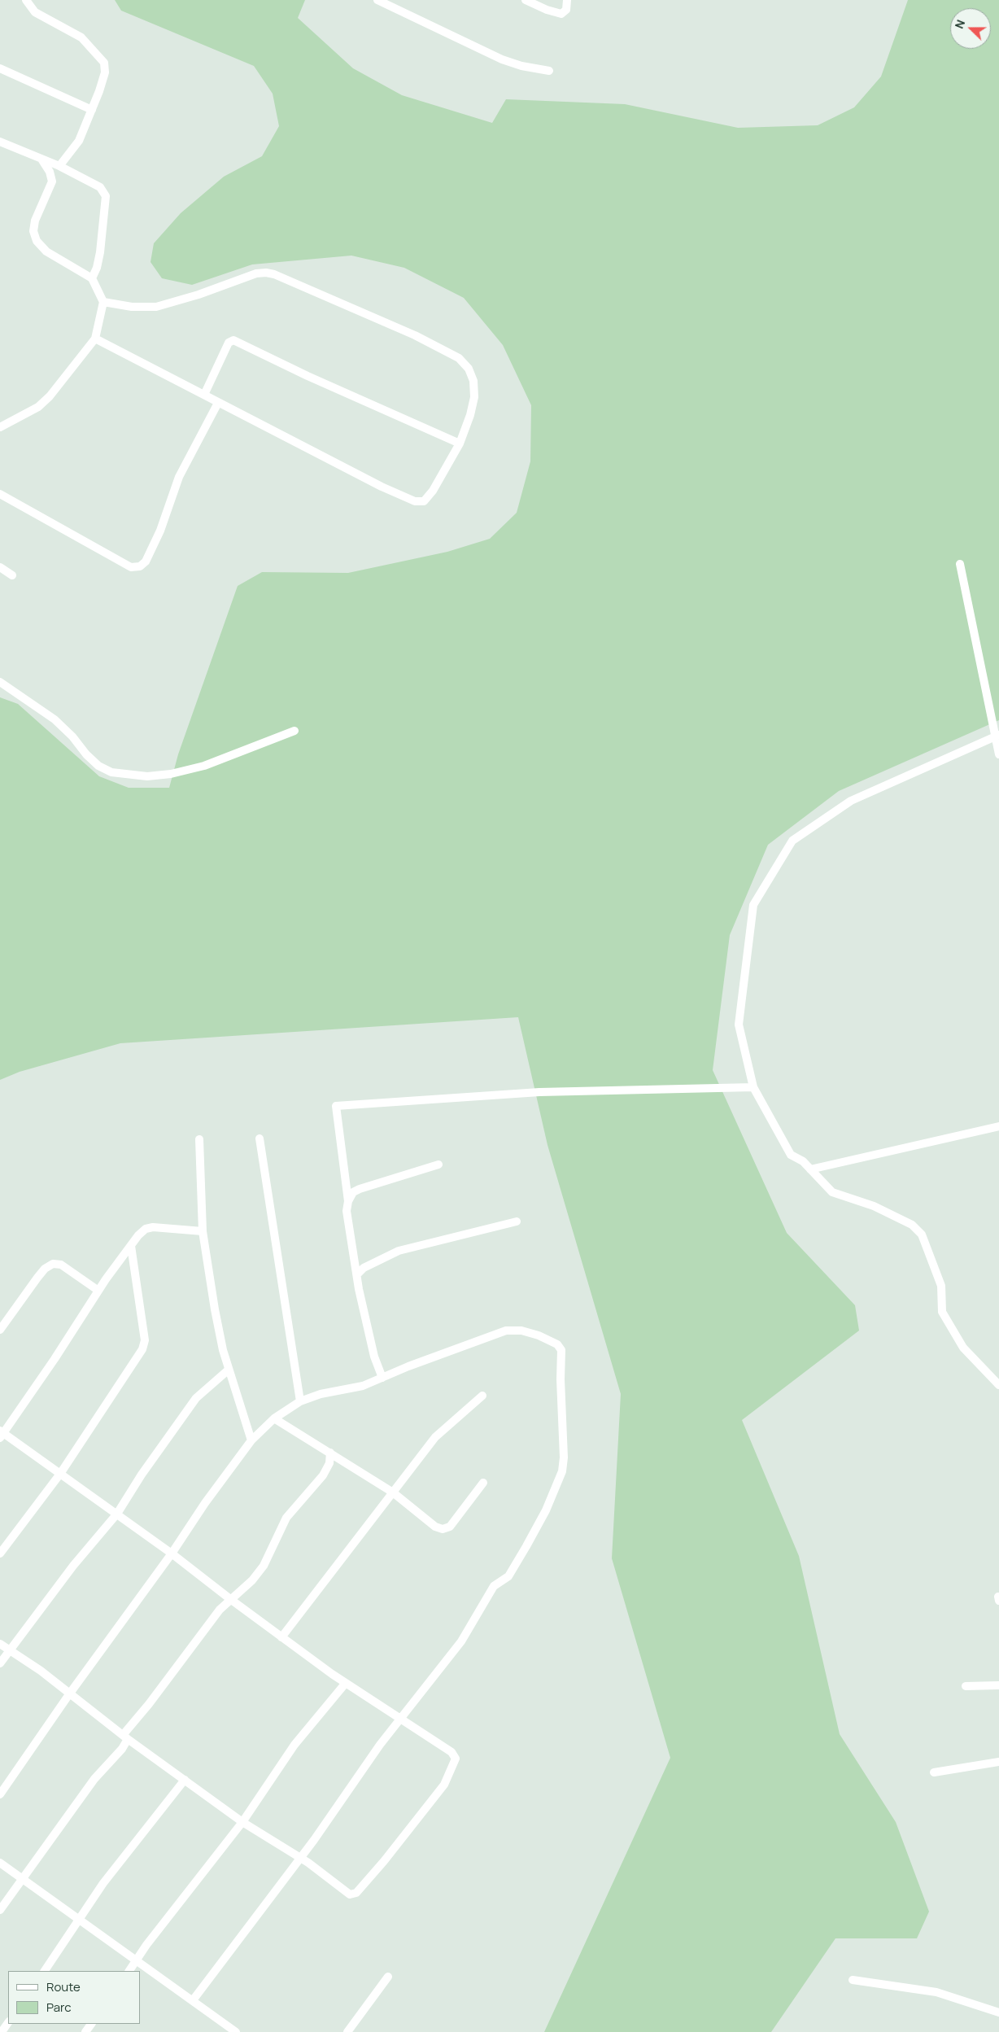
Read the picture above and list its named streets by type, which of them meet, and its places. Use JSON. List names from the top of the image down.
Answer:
{
  "legend": ["Route", "Parc"],
  "north": "left"
}
